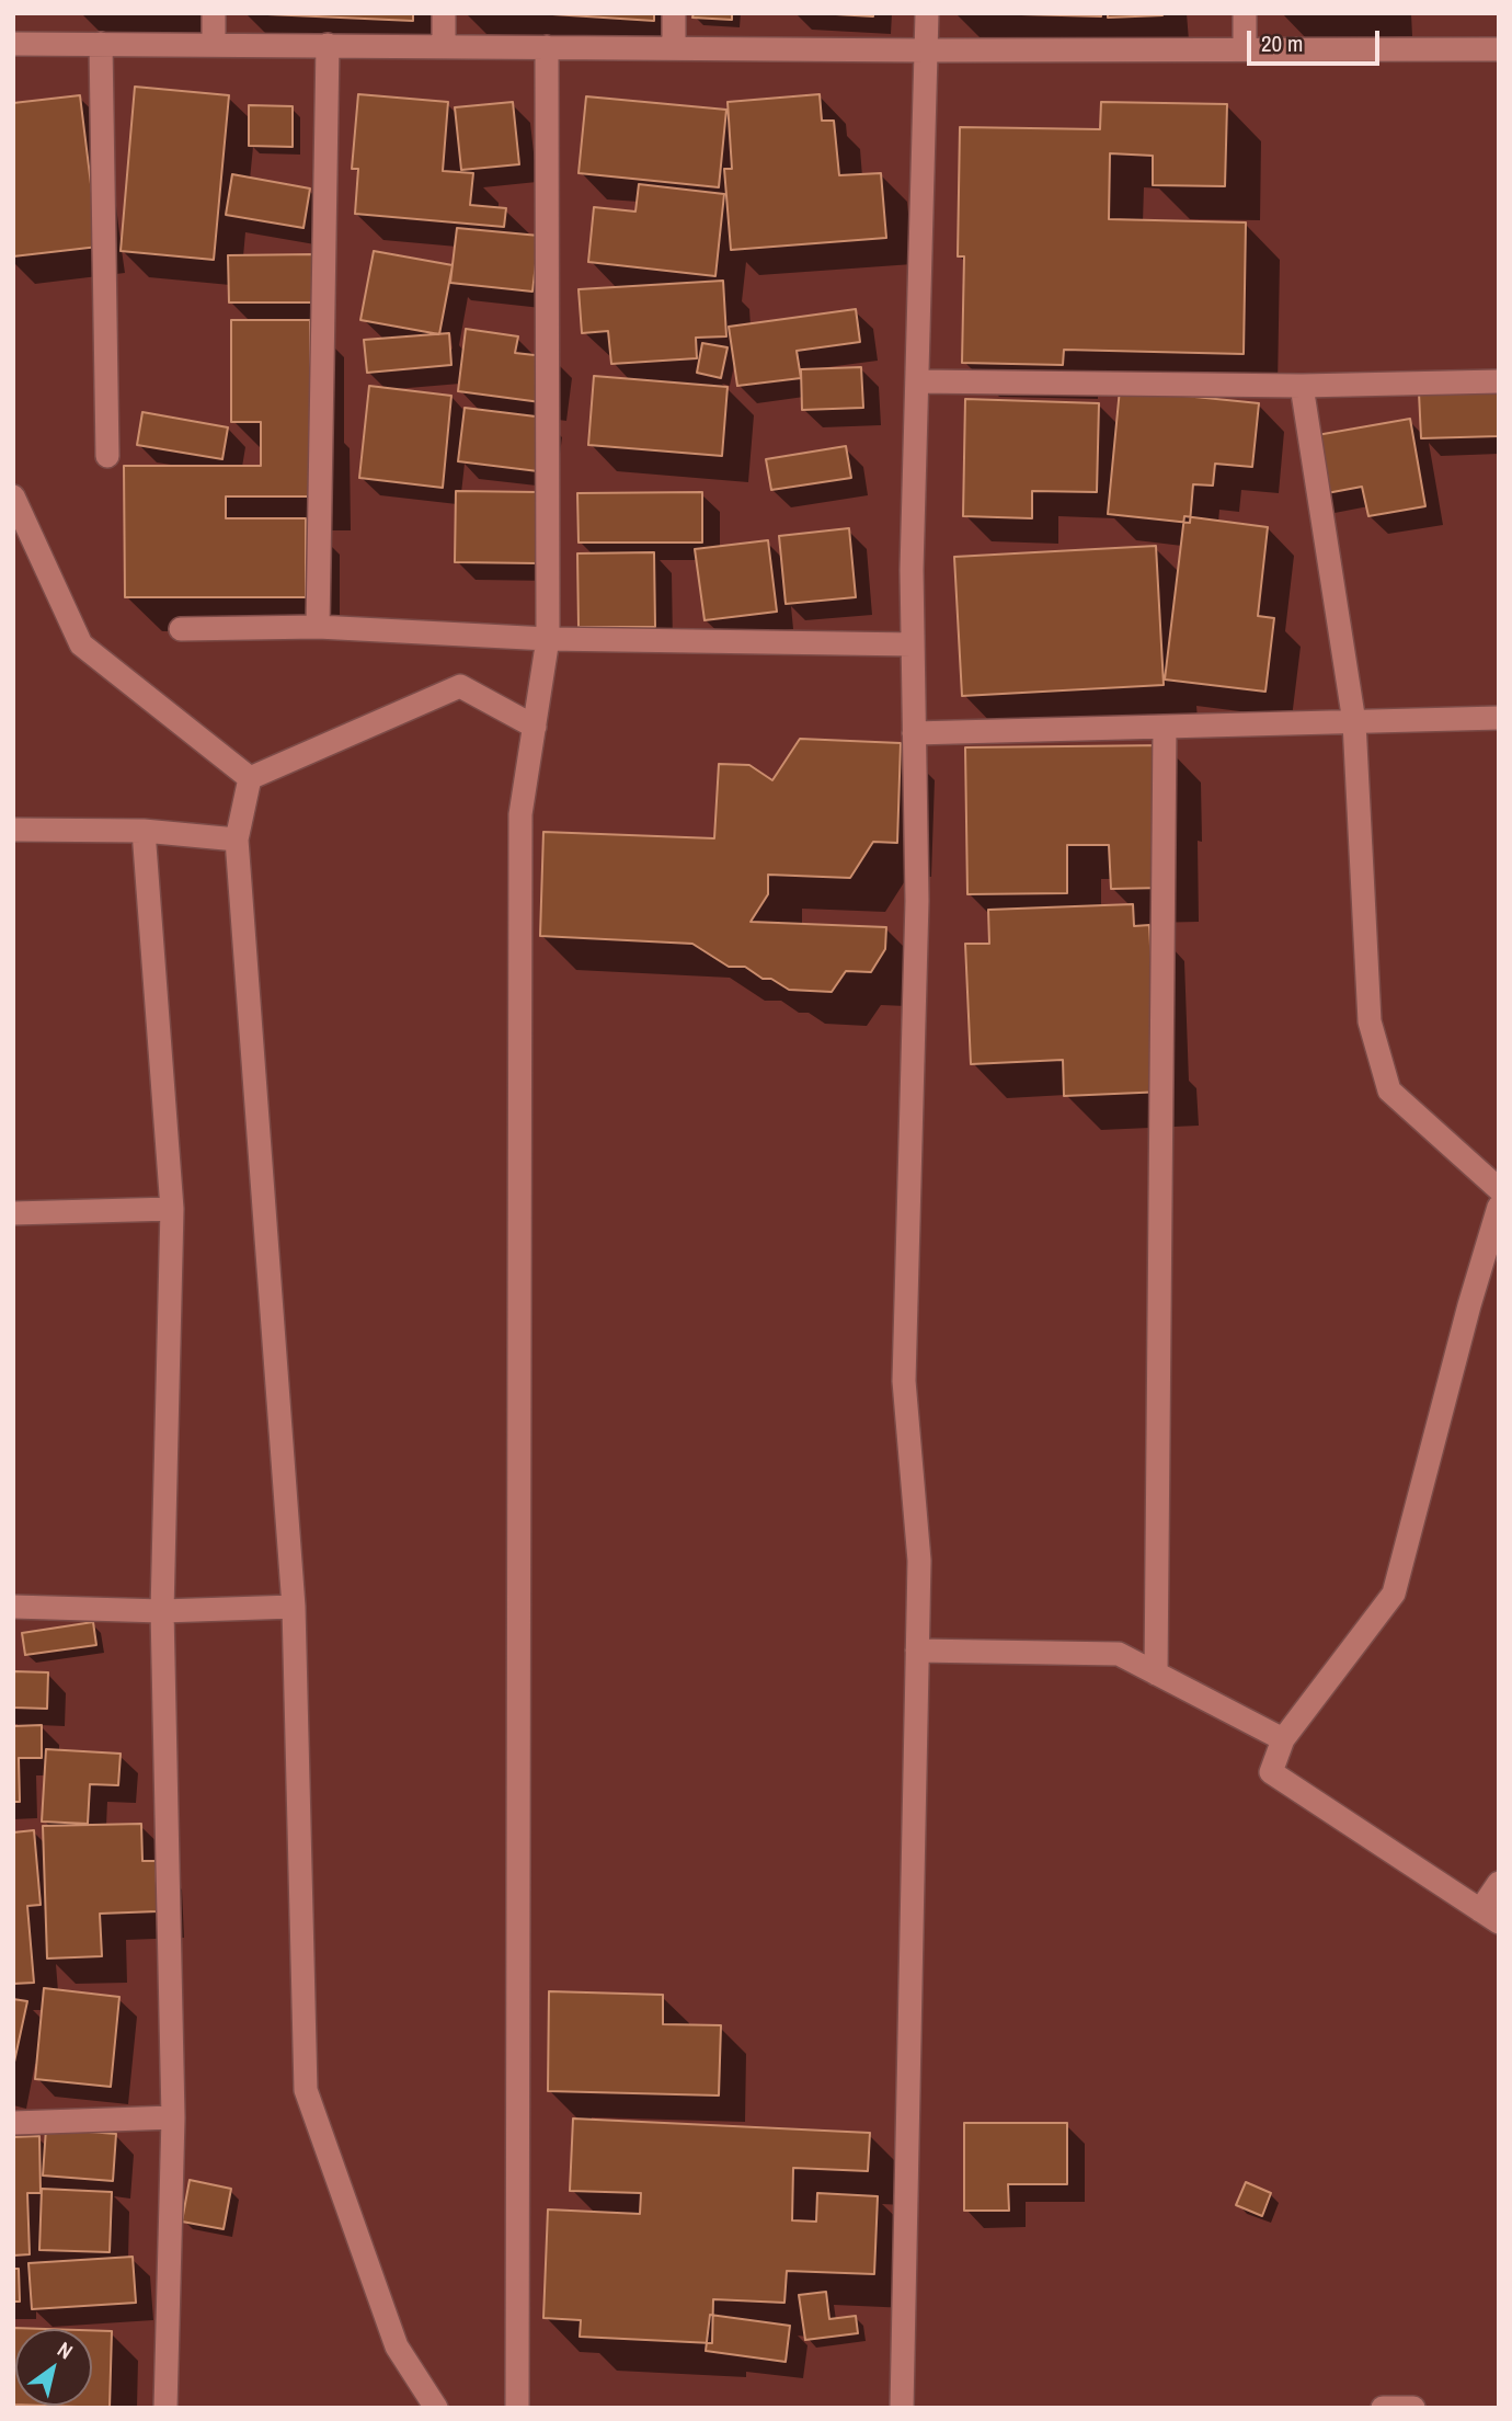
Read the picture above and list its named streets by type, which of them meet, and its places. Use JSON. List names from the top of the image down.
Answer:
{
  "scale_bar": "20 m",
  "north": "top right"
}
